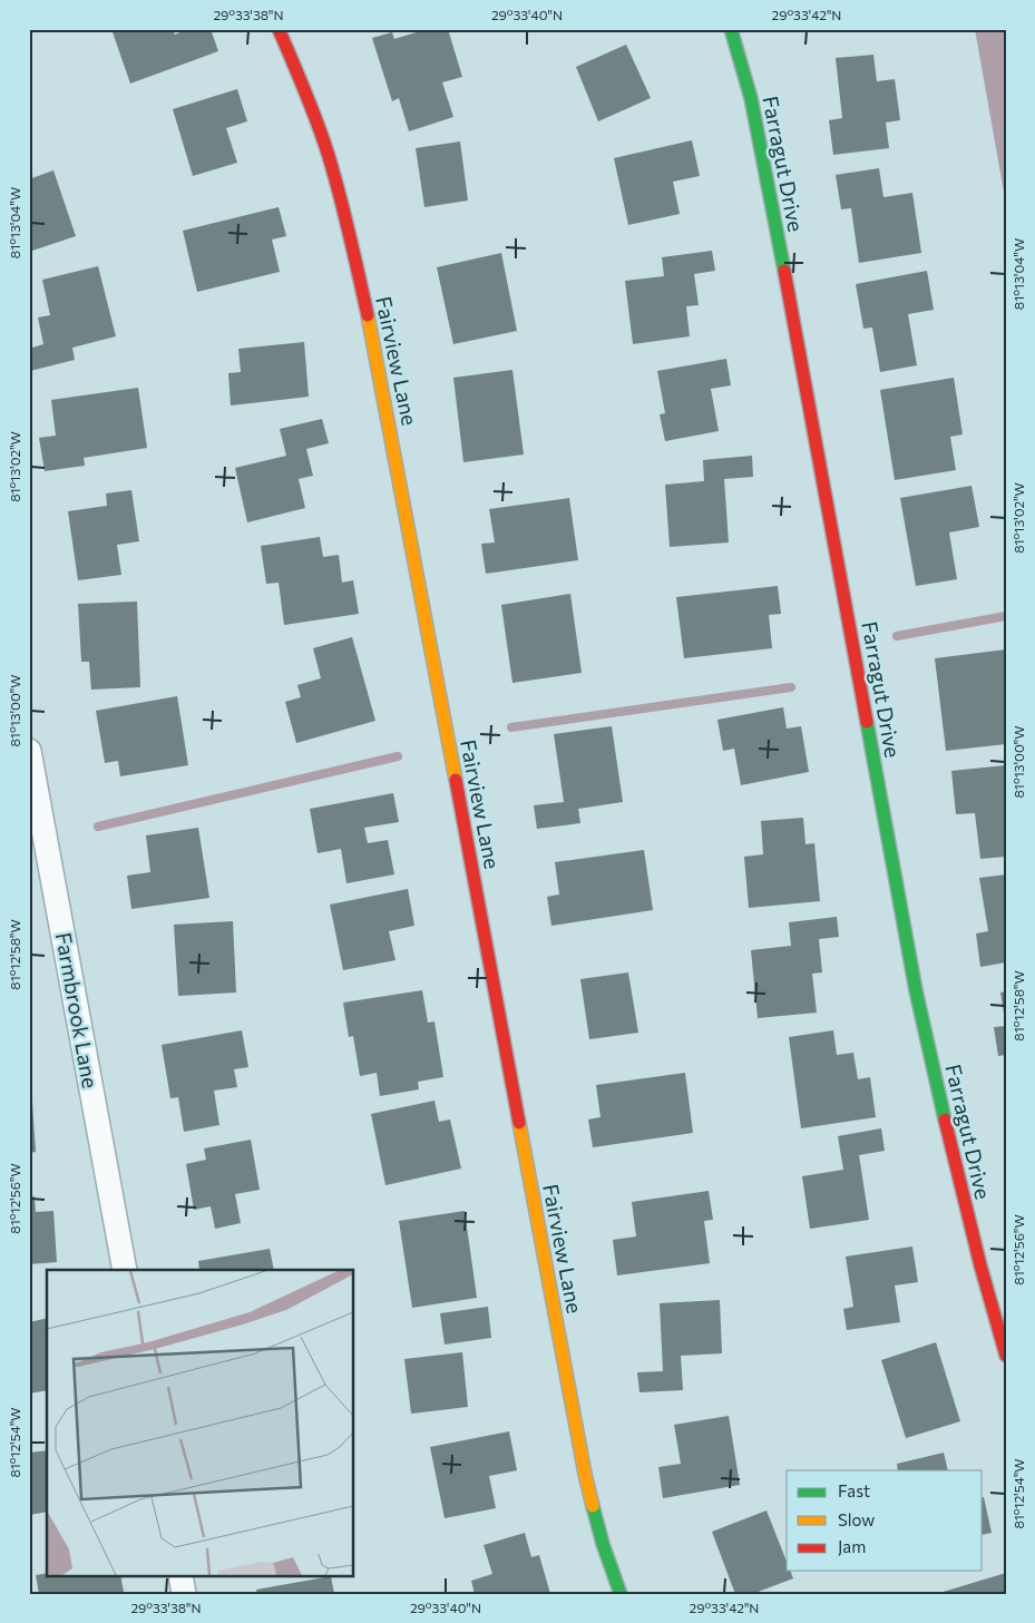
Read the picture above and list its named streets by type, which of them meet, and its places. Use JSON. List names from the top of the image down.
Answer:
{
  "streets": {
    "street": ["Farragut Drive", "Fairview Lane", "Farmbrook Lane"]
  },
  "legend": ["Fast", "Slow", "Jam"],
  "coordinates": [
    "29°33'38\"N",
    "29°33'40\"N",
    "29°33'42\"N",
    "81°13'04\"W",
    "81°13'02\"W",
    "81°13'00\"W",
    "81°12'58\"W",
    "81°12'56\"W",
    "81°12'54\"W"
  ]
}
